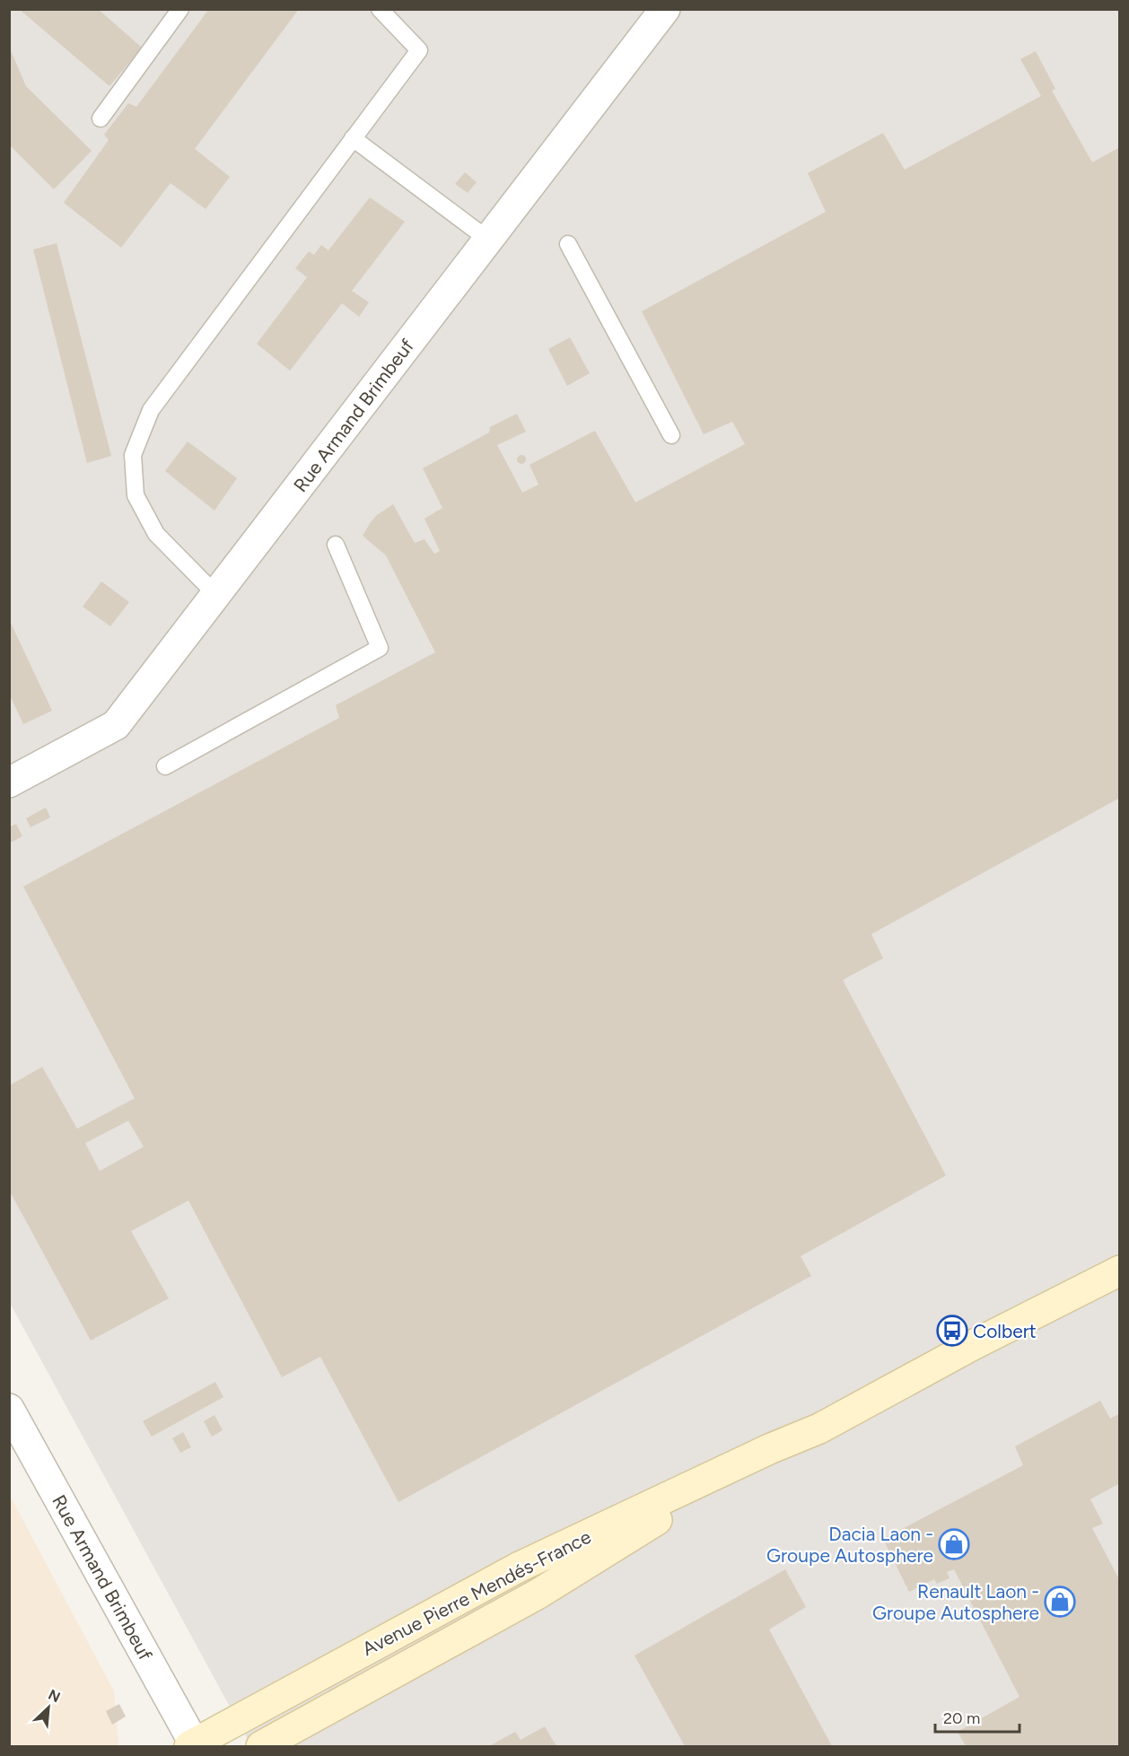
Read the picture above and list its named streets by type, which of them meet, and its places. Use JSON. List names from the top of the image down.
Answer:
{
  "streets": {
    "main road": ["Avenue Pierre Mendés-France"],
    "street": ["Rue Armand Brimbeuf"]
  },
  "crossings": [
    ["Rue Armand Brimbeuf", "Avenue Pierre Mendés-France"]
  ],
  "places": {
    "bus stop": ["Colbert"],
    "shop": ["Dacia Laon - Groupe Autosphere", "Renault Laon - Groupe Autosphere"]
  },
  "scale_bar": "20 m",
  "north": "top right"
}
